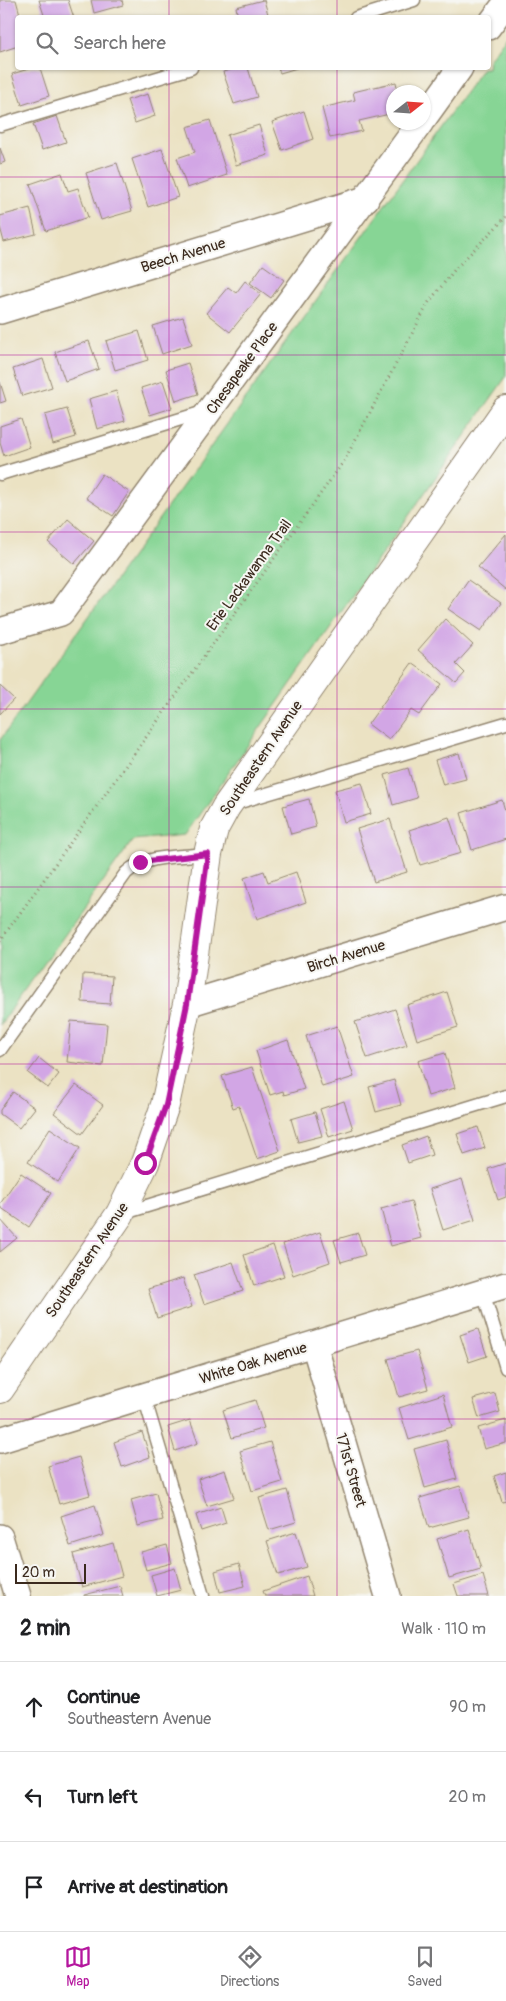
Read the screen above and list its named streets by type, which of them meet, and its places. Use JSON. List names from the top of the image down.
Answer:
{
  "streets": {
    "street": [
      "Beech Avenue",
      "Chesapeake Place",
      "Southeastern Avenue",
      "Birch Avenue",
      "White Oak Avenue",
      "171st Street"
    ],
    "path": ["Erie Lackawanna Trail"]
  },
  "crossings": [
    ["Beech Avenue", "Chesapeake Place"],
    ["Southeastern Avenue", "Birch Avenue"],
    ["White Oak Avenue", "171st Street"]
  ],
  "scale_bar": "20 m",
  "north": "right",
  "page": {
    "search": "Search here",
    "scale": "20 m",
    "heading": ["2 min", "Walk · 110 m"],
    "list": [
      ["Continue", "Southeastern Avenue", "90 m"],
      ["Turn left", "20 m"],
      "Arrive at destination"
    ],
    "nav": ["Map", "Directions", "Saved"]
  }
}
